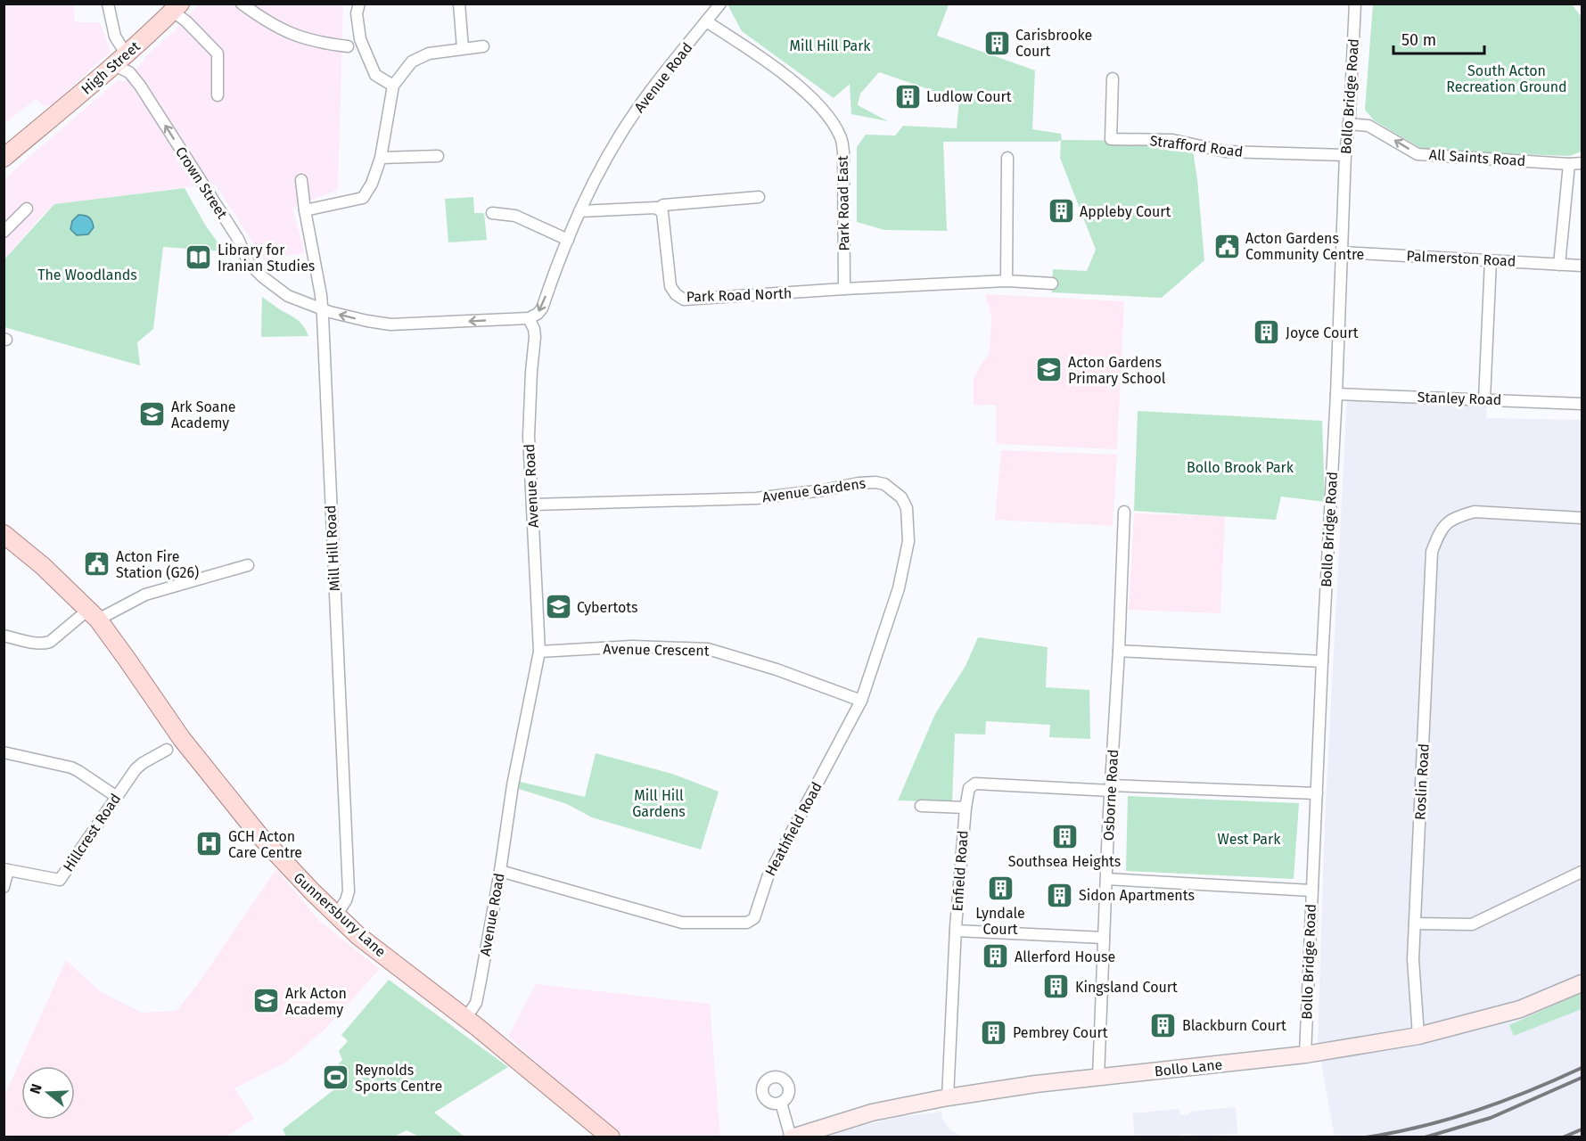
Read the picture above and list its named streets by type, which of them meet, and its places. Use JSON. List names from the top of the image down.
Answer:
{
  "streets": {
    "main road": ["High Street", "Gunnersbury Lane"],
    "street": [
      "Avenue Road",
      "Bollo Bridge Road",
      "Strafford Road",
      "All Saints Road",
      "Crown Street",
      "Park Road East",
      "Palmerston Road",
      "Park Road North",
      "Stanley Road",
      "Avenue Gardens",
      "Mill Hill Road",
      "Avenue Crescent",
      "Roslin Road",
      "Osborne Road",
      "Heathfield Road",
      "Hillcrest Road",
      "Enfield Road",
      "Bollo Lane"
    ]
  },
  "crossings": [
    ["High Street", "Crown Street"],
    ["Avenue Road", "Crown Street"],
    ["Avenue Road", "Park Road East"],
    ["Avenue Road", "Avenue Gardens"],
    ["Avenue Road", "Avenue Crescent"],
    ["Avenue Road", "Heathfield Road"],
    ["Avenue Road", "Gunnersbury Lane"],
    ["Bollo Bridge Road", "Strafford Road"],
    ["Bollo Bridge Road", "All Saints Road"],
    ["Bollo Bridge Road", "Palmerston Road"],
    ["Bollo Bridge Road", "Stanley Road"],
    ["Bollo Bridge Road", "Bollo Lane"],
    ["Crown Street", "Mill Hill Road"],
    ["Park Road East", "Park Road North"],
    ["Avenue Gardens", "Heathfield Road"],
    ["Mill Hill Road", "Gunnersbury Lane"],
    ["Avenue Crescent", "Heathfield Road"],
    ["Roslin Road", "Bollo Lane"],
    ["Osborne Road", "Enfield Road"],
    ["Osborne Road", "Bollo Lane"],
    ["Enfield Road", "Bollo Lane"]
  ],
  "one_way": ["All Saints Road", "Crown Street"],
  "parks": [
    "Mill Hill Park",
    "South Acton Recreation Ground",
    "The Woodlands",
    "Bollo Brook Park",
    "Mill Hill Gardens",
    "West Park"
  ],
  "places": {
    "building": [
      "Carisbrooke Court",
      "Ludlow Court",
      "Appleby Court",
      "Joyce Court",
      "Southsea Heights",
      "Lyndale Court",
      "Sidon Apartments",
      "Allerford House",
      "Kingsland Court",
      "Blackburn Court",
      "Pembrey Court"
    ],
    "public building": ["Acton Gardens Community Centre", "Acton Fire Station (G26)"],
    "library": ["Library for Iranian Studies"],
    "school or university": [
      "Acton Gardens Primary School",
      "Ark Soane Academy",
      "Cybertots",
      "Ark Acton Academy"
    ],
    "hospital": ["GCH Acton Care Centre"],
    "sports": ["Reynolds Sports Centre"]
  },
  "scale_bar": "50 m",
  "north": "left"
}
